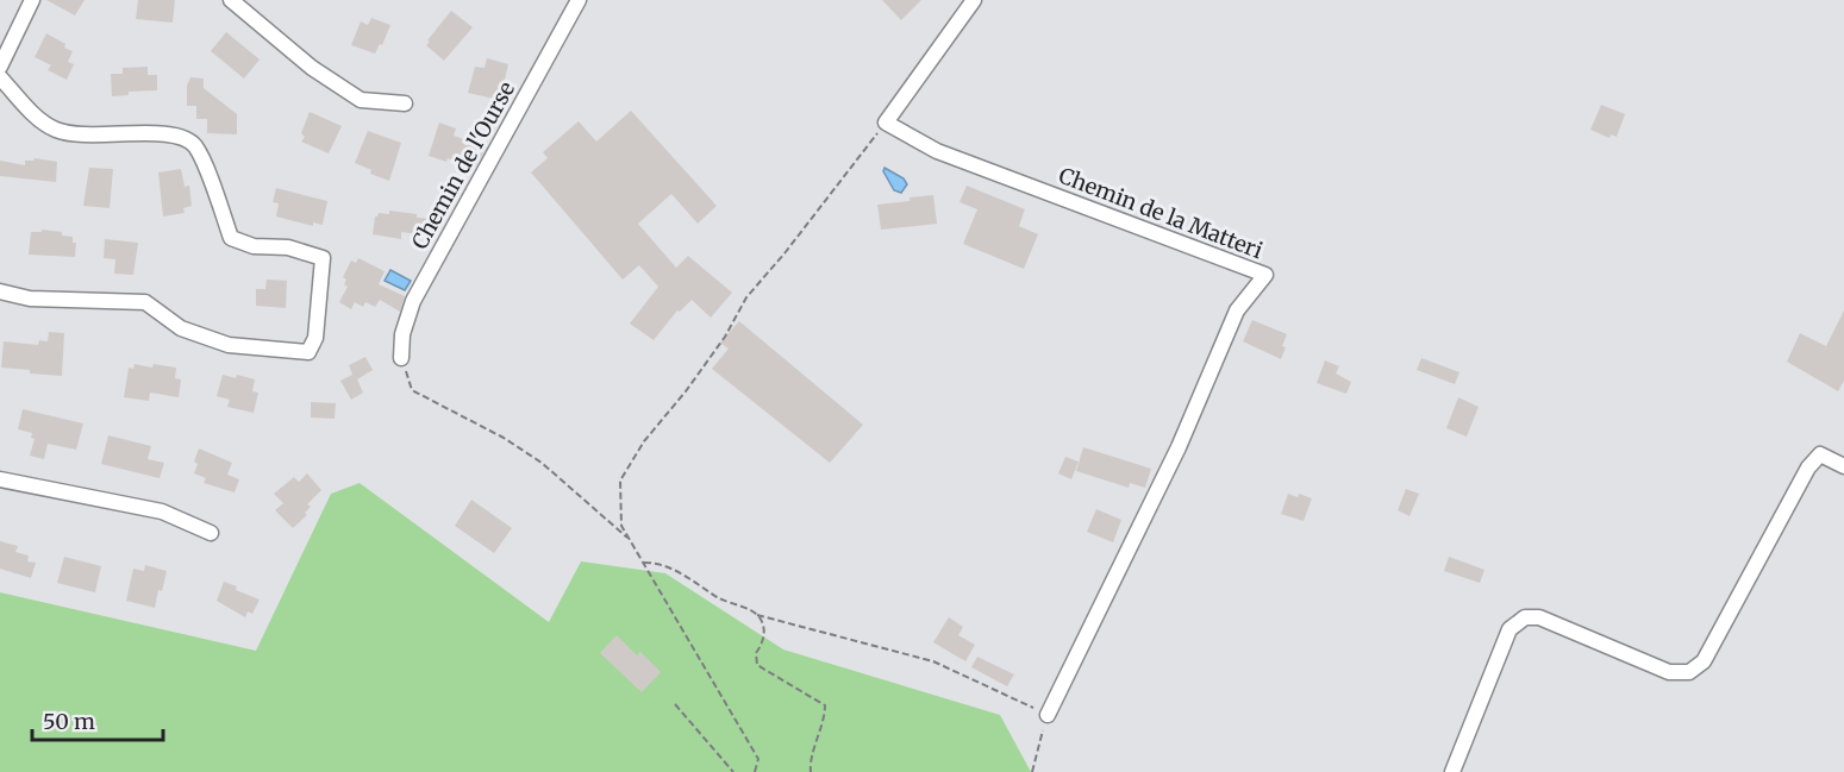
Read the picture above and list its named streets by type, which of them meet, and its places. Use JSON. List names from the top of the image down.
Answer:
{
  "streets": {
    "street": ["Chemin de l'Ourse", "Chemin de la Matteri"]
  },
  "scale_bar": "50 m"
}
